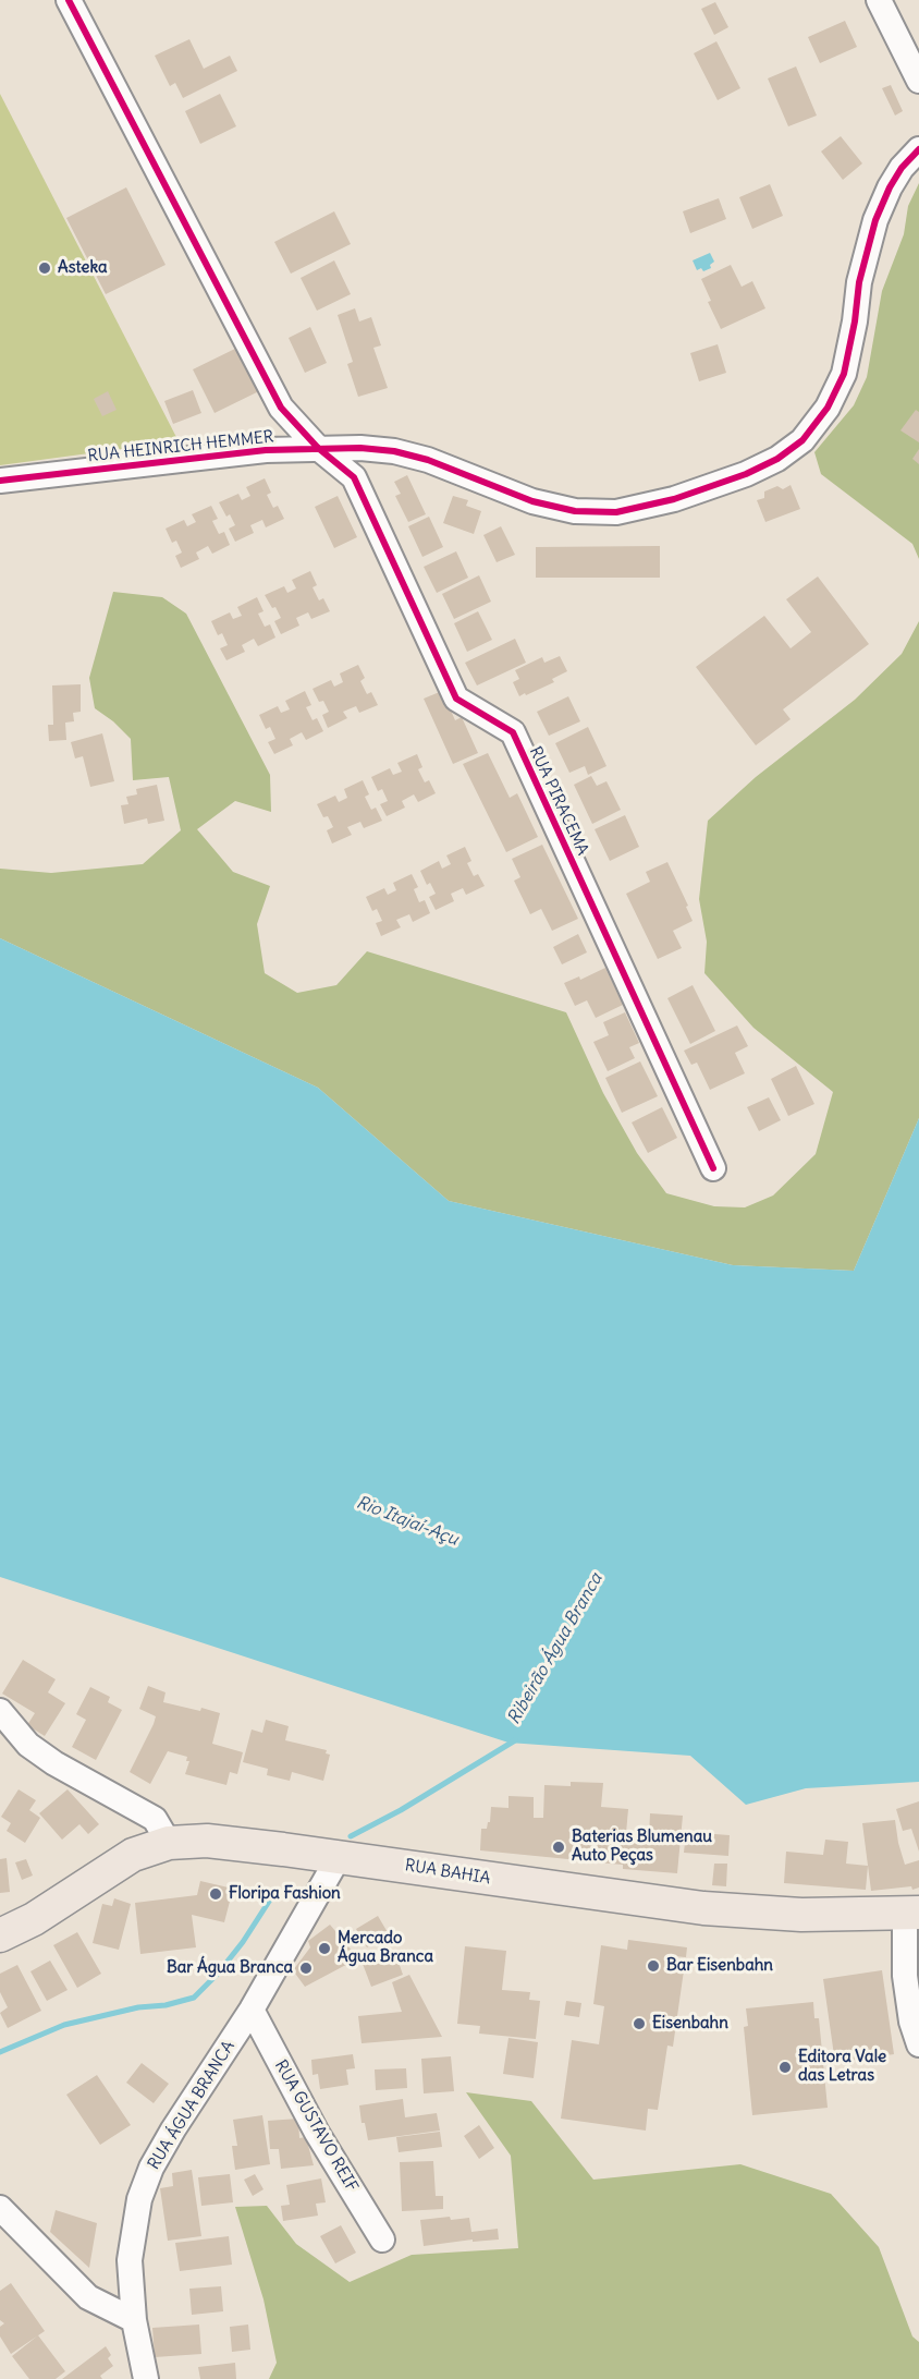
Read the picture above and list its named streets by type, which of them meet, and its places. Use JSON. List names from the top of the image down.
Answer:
{
  "streets": {
    "main road": ["RUA BAHIA"],
    "street": [
      "RUA HEINRICH HEMMER",
      "RUA PIRACEMA",
      "RUA ÁGUA BRANCA",
      "RUA GUSTAVO REIF"
    ]
  },
  "crossings": [
    ["RUA HEINRICH HEMMER", "RUA PIRACEMA"],
    ["RUA BAHIA", "RUA ÁGUA BRANCA"],
    ["RUA ÁGUA BRANCA", "RUA GUSTAVO REIF"]
  ],
  "water": ["Rio Itajaí-Açu", "Ribeirão Água Branca"],
  "places": [
    "Asteka",
    "Baterias Blumenau Auto Peças",
    "Floripa Fashion",
    "Mercado Água Branca",
    "Bar Eisenbahn",
    "Bar Água Branca",
    "Eisenbahn",
    "Editora Vale das Letras"
  ]
}
